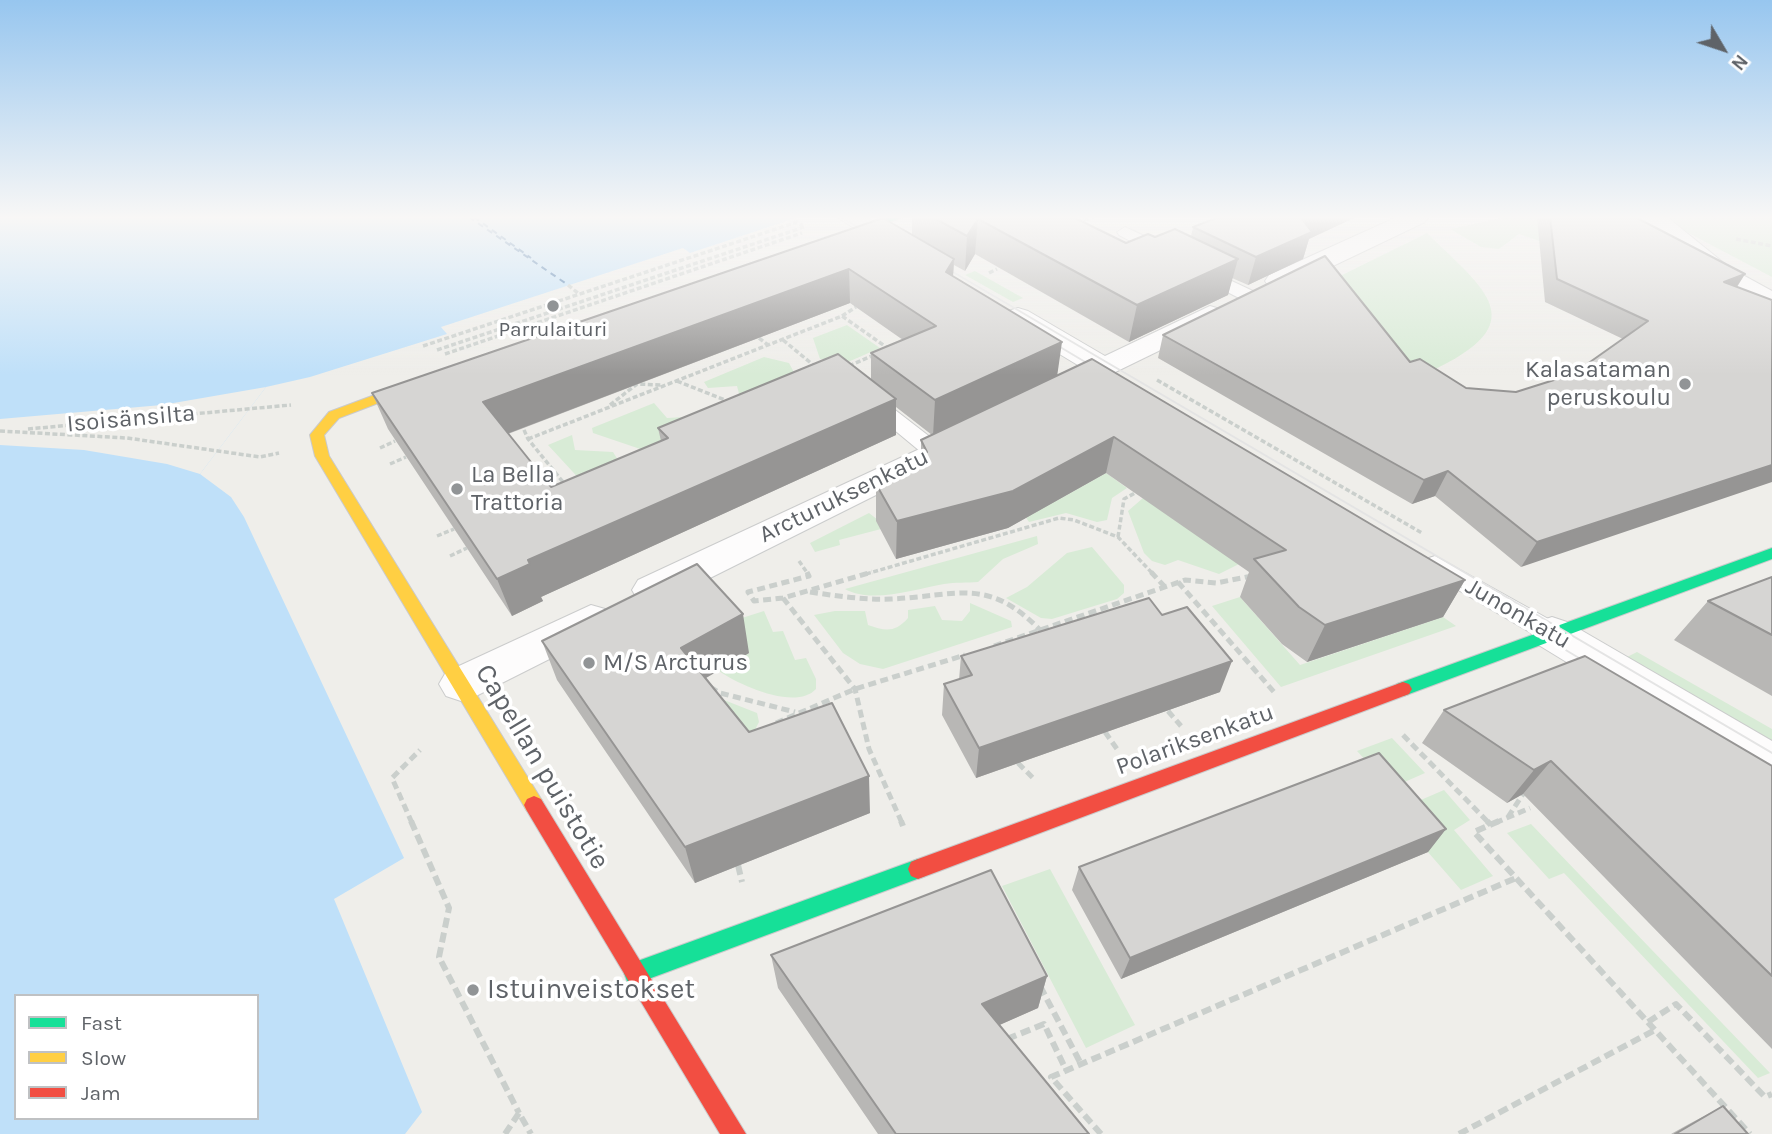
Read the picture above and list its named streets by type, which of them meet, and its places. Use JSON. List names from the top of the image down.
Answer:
{
  "streets": {
    "street": [
      "Arcturuksenkatu",
      "Junonkatu",
      "Polariksenkatu",
      "Capellan puistotie"
    ],
    "path": ["Isoisänsilta"]
  },
  "crossings": [
    ["Arcturuksenkatu", "Capellan puistotie"],
    ["Junonkatu", "Polariksenkatu"],
    ["Polariksenkatu", "Capellan puistotie"]
  ],
  "places": [
    "Parrulaituri",
    "Kalasataman peruskoulu",
    "La Bella Trattoria",
    "M/S Arcturus",
    "Istuinveistokset"
  ],
  "legend": ["Fast", "Slow", "Jam"],
  "north": "bottom right"
}
